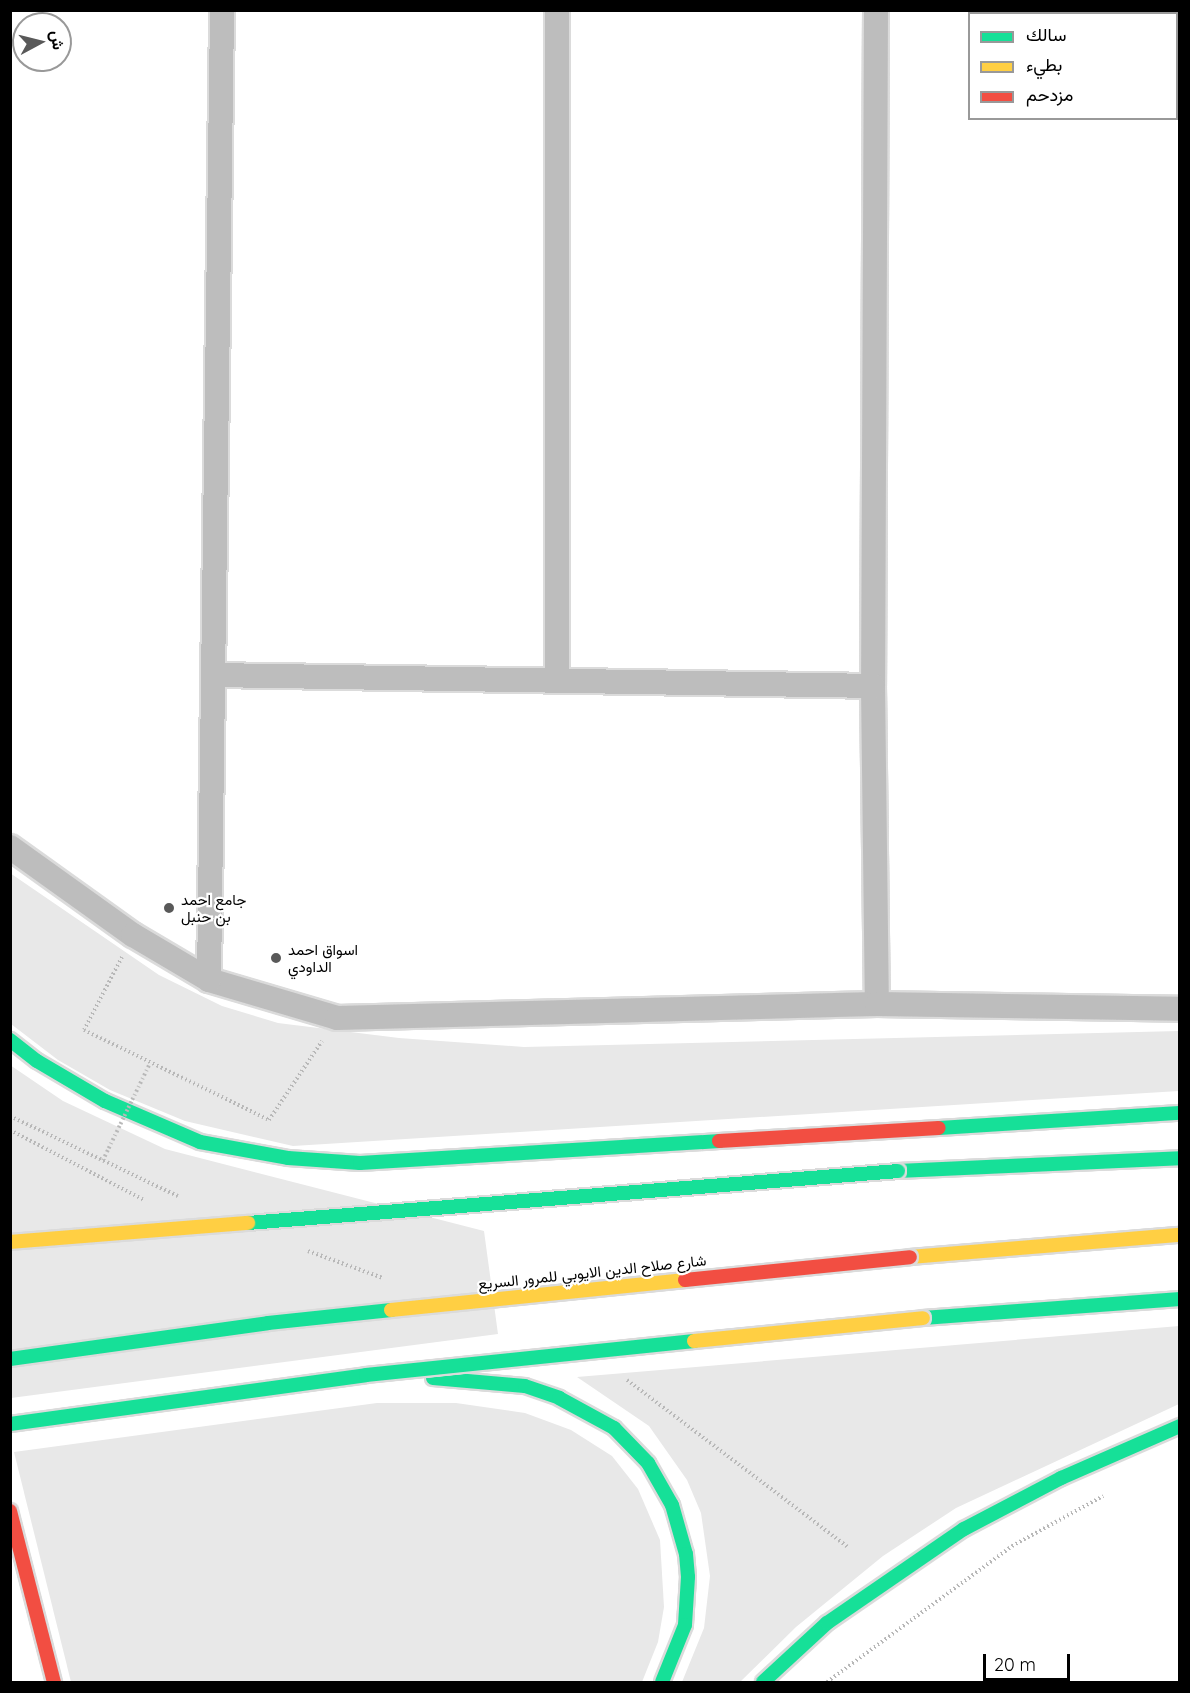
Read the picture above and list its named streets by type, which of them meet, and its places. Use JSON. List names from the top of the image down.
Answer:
{
  "streets": {
    "highway": ["شارع صلاح الدين الايوبي للمرور السريع"]
  },
  "places": ["جامع احمد بن حنبل", "اسواق احمد الداودي"],
  "legend": ["سالك", "بطيء", "مزدحم"],
  "scale_bar": "20 m",
  "north": "right"
}
